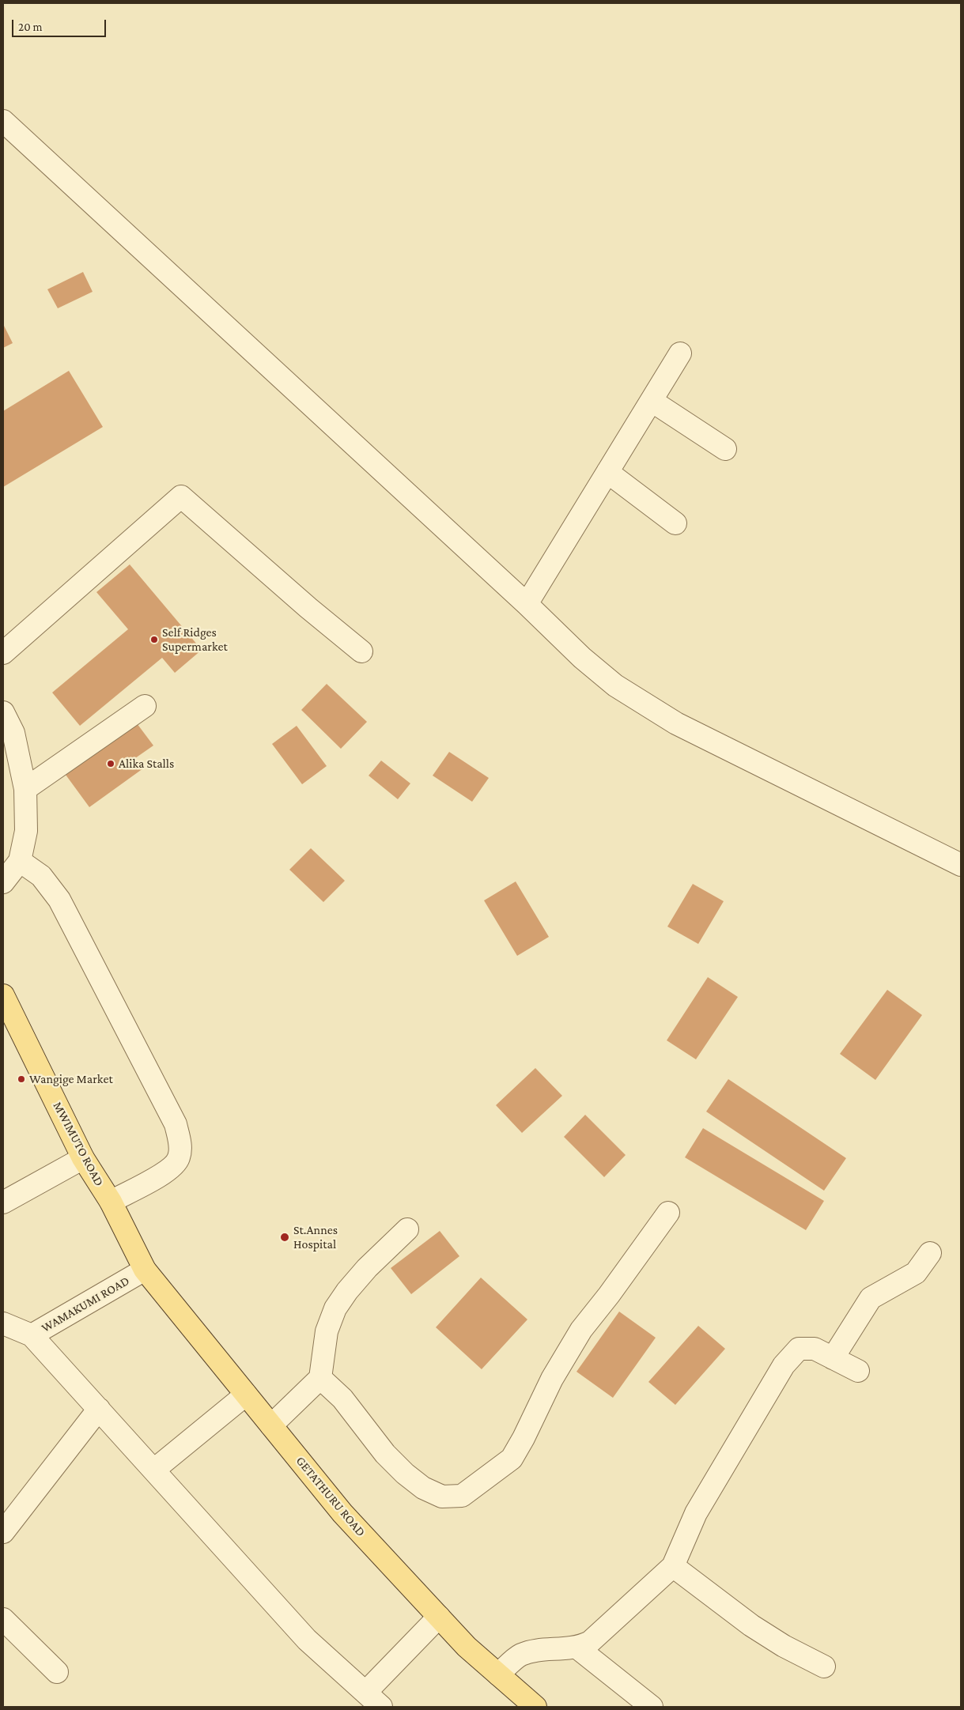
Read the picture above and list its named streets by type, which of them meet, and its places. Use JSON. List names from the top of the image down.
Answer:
{
  "streets": {
    "main road": ["MWIMUTO ROAD", "GETATHURU ROAD"],
    "street": ["WAMAKUMI ROAD"]
  },
  "crossings": [
    ["MWIMUTO ROAD", "WAMAKUMI ROAD"],
    ["MWIMUTO ROAD", "GETATHURU ROAD"],
    ["WAMAKUMI ROAD", "GETATHURU ROAD"]
  ],
  "places": [
    "Self Ridges Supermarket",
    "Alika Stalls",
    "Wangige Market",
    "St.Annes Hospital"
  ],
  "scale_bar": "20 m"
}
